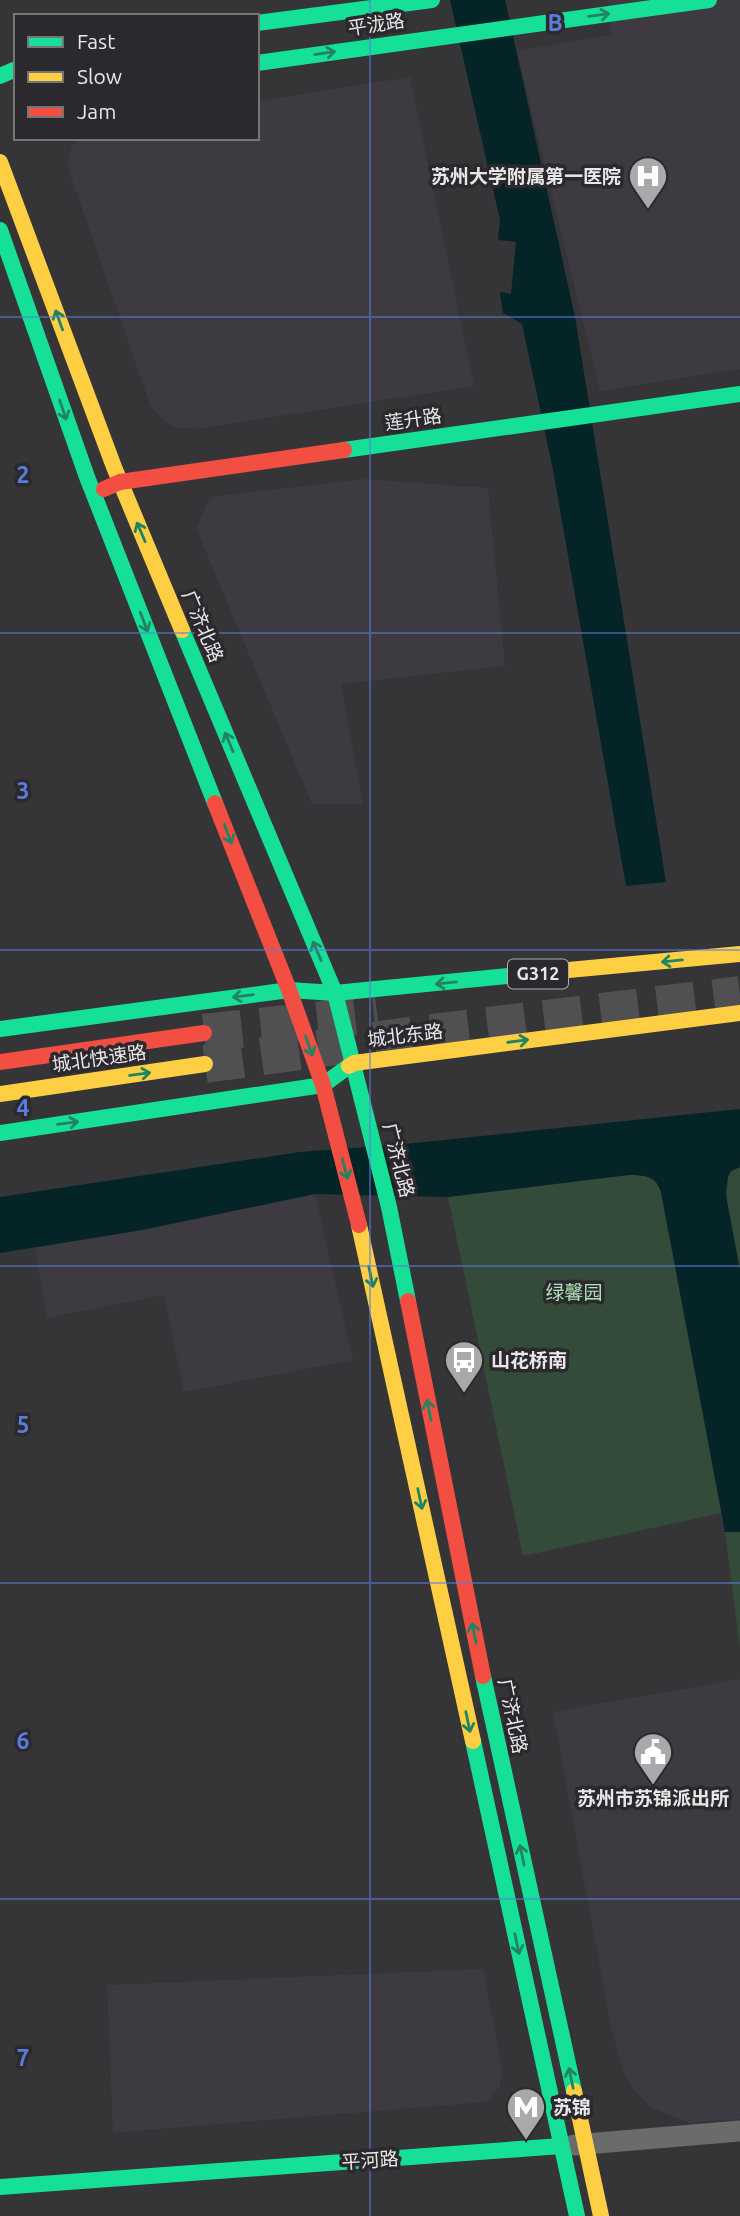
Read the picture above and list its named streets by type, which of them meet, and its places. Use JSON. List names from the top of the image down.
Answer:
{
  "streets": {
    "main road": [
      "平泷路",
      "莲升路",
      "广济北路",
      "G312",
      "城北东路",
      "城北快速路",
      "平河路"
    ]
  },
  "crossings": [
    ["莲升路", "广济北路"],
    ["广济北路", "G312"],
    ["广济北路", "城北东路"],
    ["广济北路", "平河路"]
  ],
  "parks": ["绿馨园"],
  "places": {
    "hospital": ["苏州大学附属第一医院"],
    "bus stop": ["山花桥南"],
    "public building": ["苏州市苏锦派出所"],
    "metro station": ["苏锦"]
  },
  "legend": ["Fast", "Slow", "Jam"],
  "grid": {
    "columns": ["B"],
    "rows": [
      "2",
      "3",
      "4",
      "5",
      "6",
      "7"
    ]
  }
}
